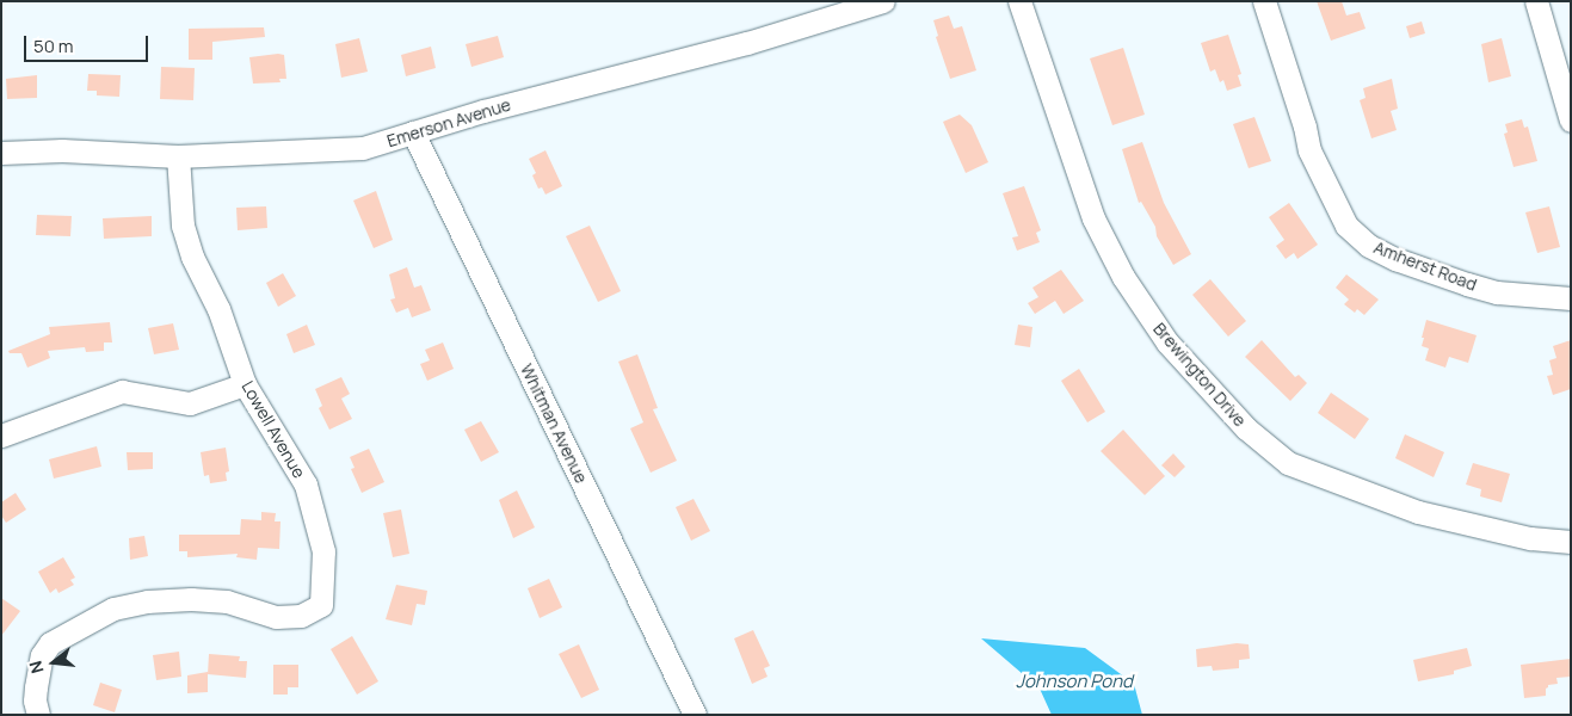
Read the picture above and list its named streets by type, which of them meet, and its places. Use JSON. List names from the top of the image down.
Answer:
{
  "streets": {
    "street": [
      "Emerson Avenue",
      "Amherst Road",
      "Brewington Drive",
      "Whitman Avenue",
      "Lowell Avenue"
    ]
  },
  "crossings": [
    ["Emerson Avenue", "Whitman Avenue"],
    ["Emerson Avenue", "Lowell Avenue"]
  ],
  "water": ["Johnson Pond"],
  "scale_bar": "50 m",
  "north": "left"
}
